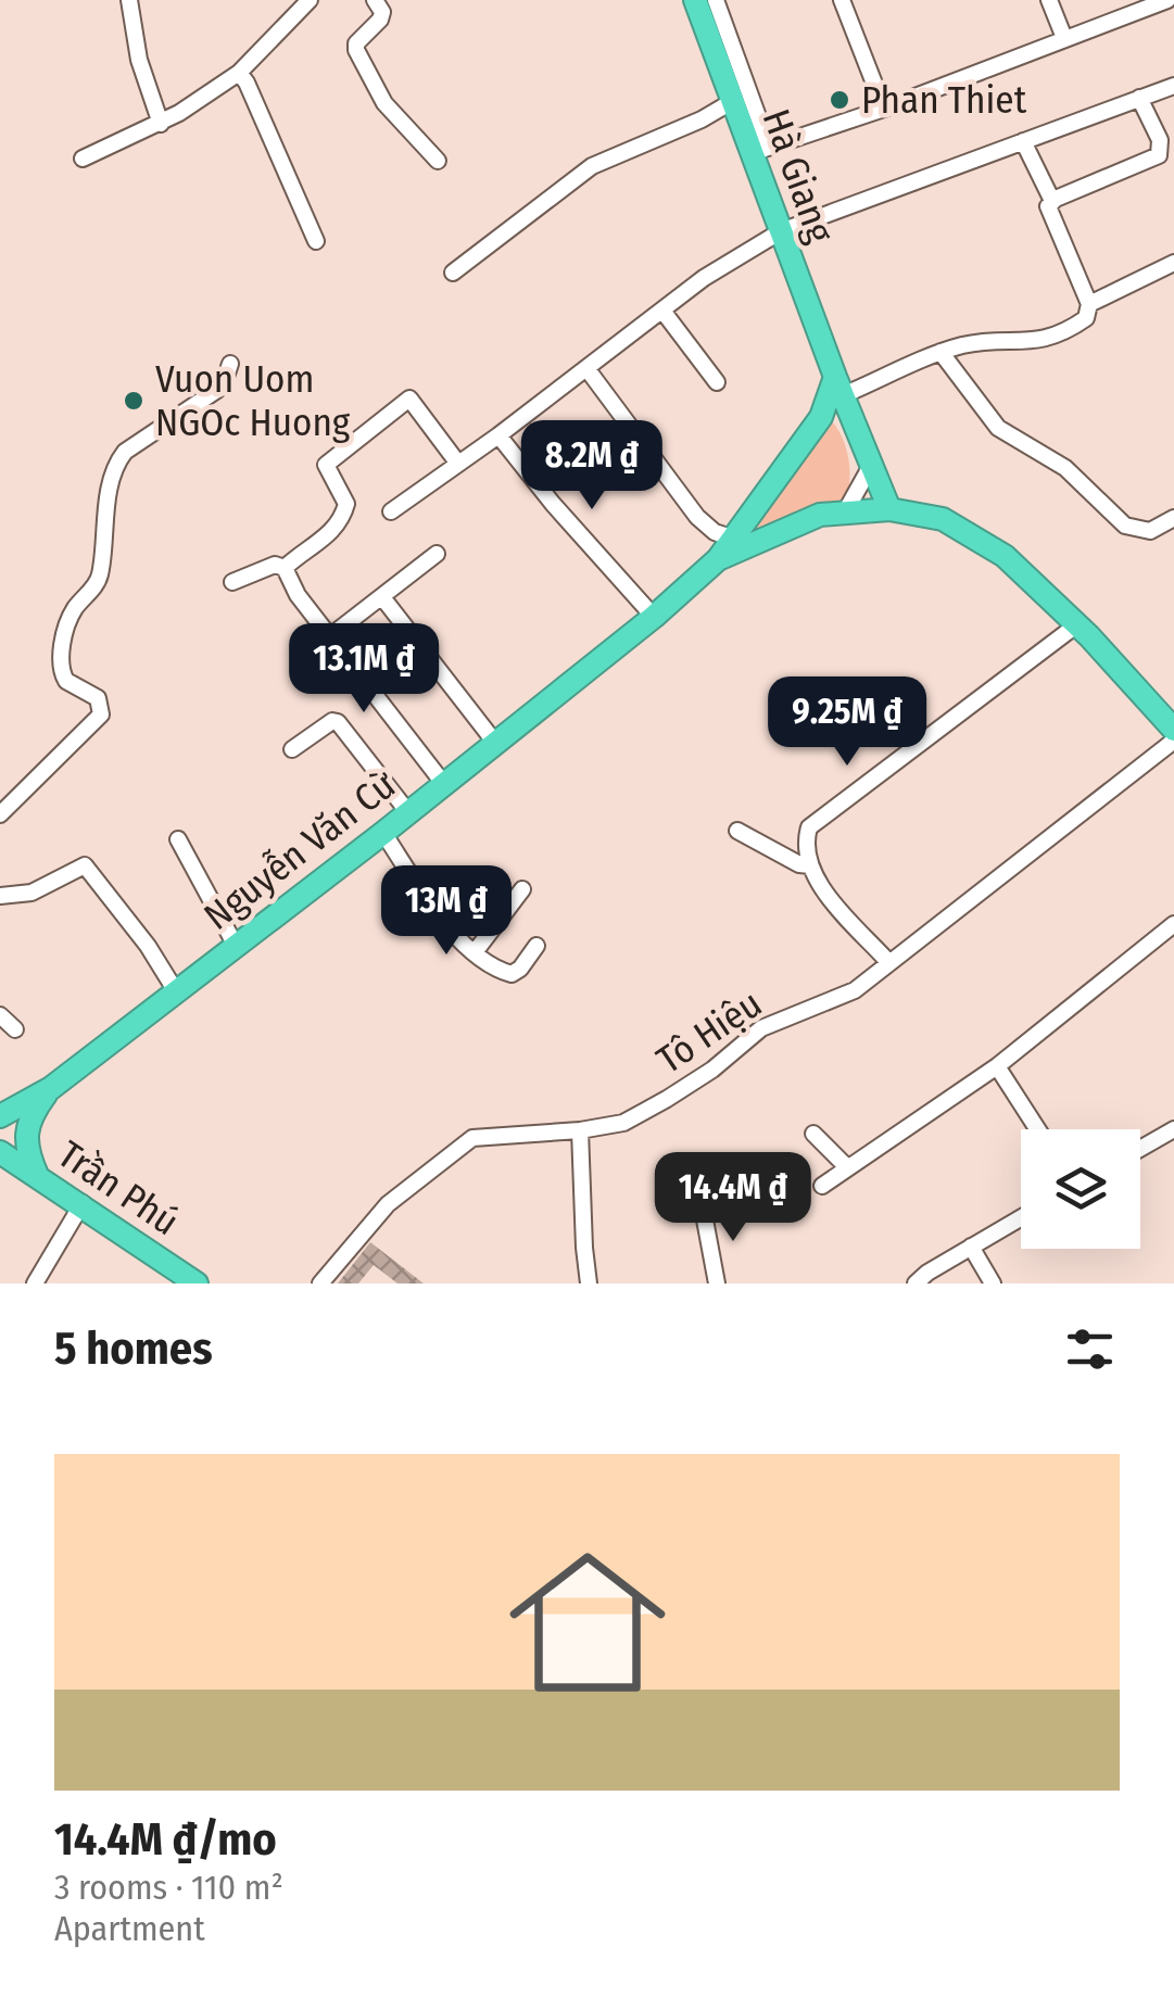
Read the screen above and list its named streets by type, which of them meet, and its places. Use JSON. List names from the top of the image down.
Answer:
{
  "streets": {
    "highway": ["Hà Giang", "Nguyễn Văn Cừ", "Trần Phú"],
    "street": ["Tô Hiệu"]
  },
  "crossings": [
    ["Hà Giang", "Nguyễn Văn Cừ"],
    ["Nguyễn Văn Cừ", "Trần Phú"]
  ],
  "places": ["Phan Thiet", "Vuon Uom NGOc Huong"],
  "page": {
    "price": [
      "8.2M ₫",
      "13.1M ₫",
      "9.25M ₫",
      "13M ₫",
      "14.4M ₫"
    ],
    "heading": "5 homes",
    "list": [
      {
        "name": "14.4M ₫/mo",
        "note": "3 rooms · 110 m² · Apartment"
      }
    ]
  }
}
